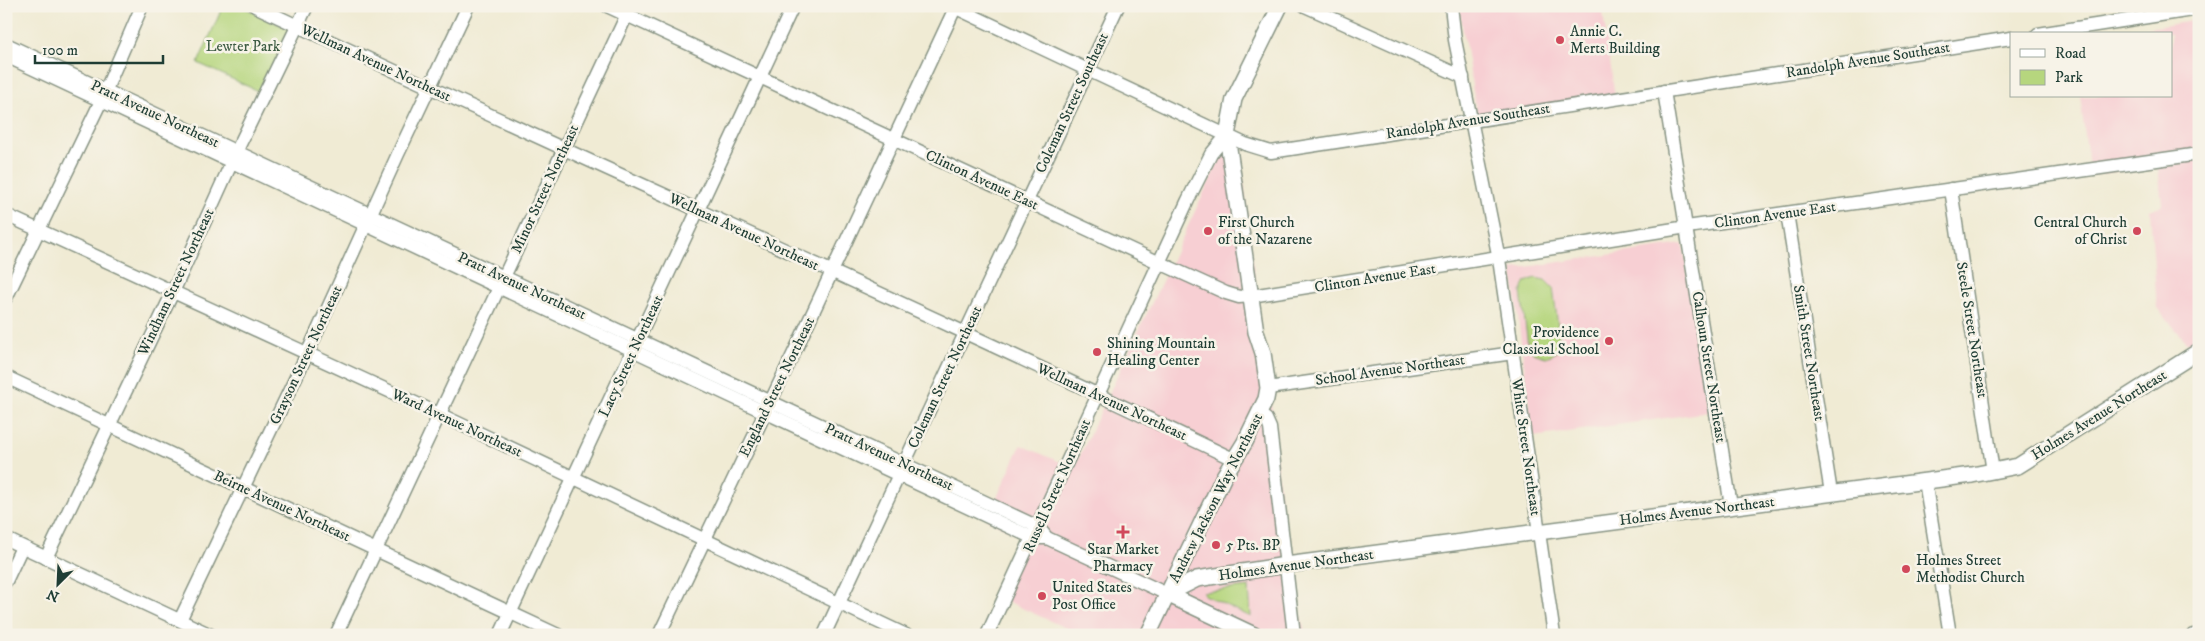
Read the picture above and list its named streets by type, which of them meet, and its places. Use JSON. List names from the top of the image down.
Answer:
{
  "streets": {
    "main road": ["Holmes Avenue Northeast", "Andrew Jackson Way Northeast"],
    "street": [
      "Randolph Avenue Southeast",
      "Wellman Avenue Northeast",
      "Coleman Street Southeast",
      "Pratt Avenue Northeast",
      "Clinton Avenue East",
      "Minor Street Northeast",
      "Windham Street Northeast",
      "Steele Street Northeast",
      "Smith Street Northeast",
      "Grayson Street Northeast",
      "Lacy Street Northeast",
      "Calhoun Street Northeast",
      "School Avenue Northeast",
      "Coleman Street Northeast",
      "England Street Northeast",
      "Ward Avenue Northeast",
      "White Street Northeast",
      "Russell Street Northeast",
      "Beirne Avenue Northeast"
    ]
  },
  "crossings": [
    ["Randolph Avenue Southeast", "Coleman Street Southeast"],
    ["Randolph Avenue Southeast", "Calhoun Street Northeast"],
    ["Randolph Avenue Southeast", "England Street Northeast"],
    ["Randolph Avenue Southeast", "White Street Northeast"],
    ["Randolph Avenue Southeast", "Russell Street Northeast"],
    ["Wellman Avenue Northeast", "Minor Street Northeast"],
    ["Wellman Avenue Northeast", "Windham Street Northeast"],
    ["Wellman Avenue Northeast", "Grayson Street Northeast"],
    ["Wellman Avenue Northeast", "Lacy Street Northeast"],
    ["Wellman Avenue Northeast", "Coleman Street Northeast"],
    ["Wellman Avenue Northeast", "England Street Northeast"],
    ["Wellman Avenue Northeast", "Russell Street Northeast"],
    ["Wellman Avenue Northeast", "Andrew Jackson Way Northeast"],
    ["Coleman Street Southeast", "Clinton Avenue East"],
    ["Coleman Street Southeast", "Coleman Street Northeast"],
    ["Pratt Avenue Northeast", "Minor Street Northeast"],
    ["Pratt Avenue Northeast", "Windham Street Northeast"],
    ["Pratt Avenue Northeast", "Grayson Street Northeast"],
    ["Pratt Avenue Northeast", "Lacy Street Northeast"],
    ["Pratt Avenue Northeast", "Coleman Street Northeast"],
    ["Pratt Avenue Northeast", "England Street Northeast"],
    ["Pratt Avenue Northeast", "Russell Street Northeast"],
    ["Clinton Avenue East", "Minor Street Northeast"],
    ["Clinton Avenue East", "Steele Street Northeast"],
    ["Clinton Avenue East", "Smith Street Northeast"],
    ["Clinton Avenue East", "Lacy Street Northeast"],
    ["Clinton Avenue East", "Calhoun Street Northeast"],
    ["Clinton Avenue East", "Coleman Street Northeast"],
    ["Clinton Avenue East", "England Street Northeast"],
    ["Clinton Avenue East", "White Street Northeast"],
    ["Clinton Avenue East", "Russell Street Northeast"],
    ["Minor Street Northeast", "Ward Avenue Northeast"],
    ["Minor Street Northeast", "Beirne Avenue Northeast"],
    ["Windham Street Northeast", "Ward Avenue Northeast"],
    ["Windham Street Northeast", "Beirne Avenue Northeast"],
    ["Steele Street Northeast", "Holmes Avenue Northeast"],
    ["Smith Street Northeast", "Holmes Avenue Northeast"],
    ["Grayson Street Northeast", "Ward Avenue Northeast"],
    ["Grayson Street Northeast", "Beirne Avenue Northeast"],
    ["Lacy Street Northeast", "Ward Avenue Northeast"],
    ["Lacy Street Northeast", "Beirne Avenue Northeast"],
    ["Calhoun Street Northeast", "Holmes Avenue Northeast"],
    ["School Avenue Northeast", "White Street Northeast"],
    ["School Avenue Northeast", "Andrew Jackson Way Northeast"],
    ["Coleman Street Northeast", "Ward Avenue Northeast"],
    ["England Street Northeast", "Ward Avenue Northeast"],
    ["Holmes Avenue Northeast", "White Street Northeast"],
    ["Holmes Avenue Northeast", "Andrew Jackson Way Northeast"]
  ],
  "parks": ["Lewter Park"],
  "places": {
    "other": [
      "Annie C. Merts Building",
      "First Church of the Nazarene",
      "Central Church of Christ",
      "Providence Classical School",
      "Shining Mountain Healing Center",
      "5 Pts. BP",
      "Holmes Street Methodist Church",
      "United States Post Office"
    ],
    "health": ["Star Market Pharmacy"]
  },
  "legend": ["Road", "Park"],
  "scale_bar": "100 m",
  "north": "bottom left"
}
